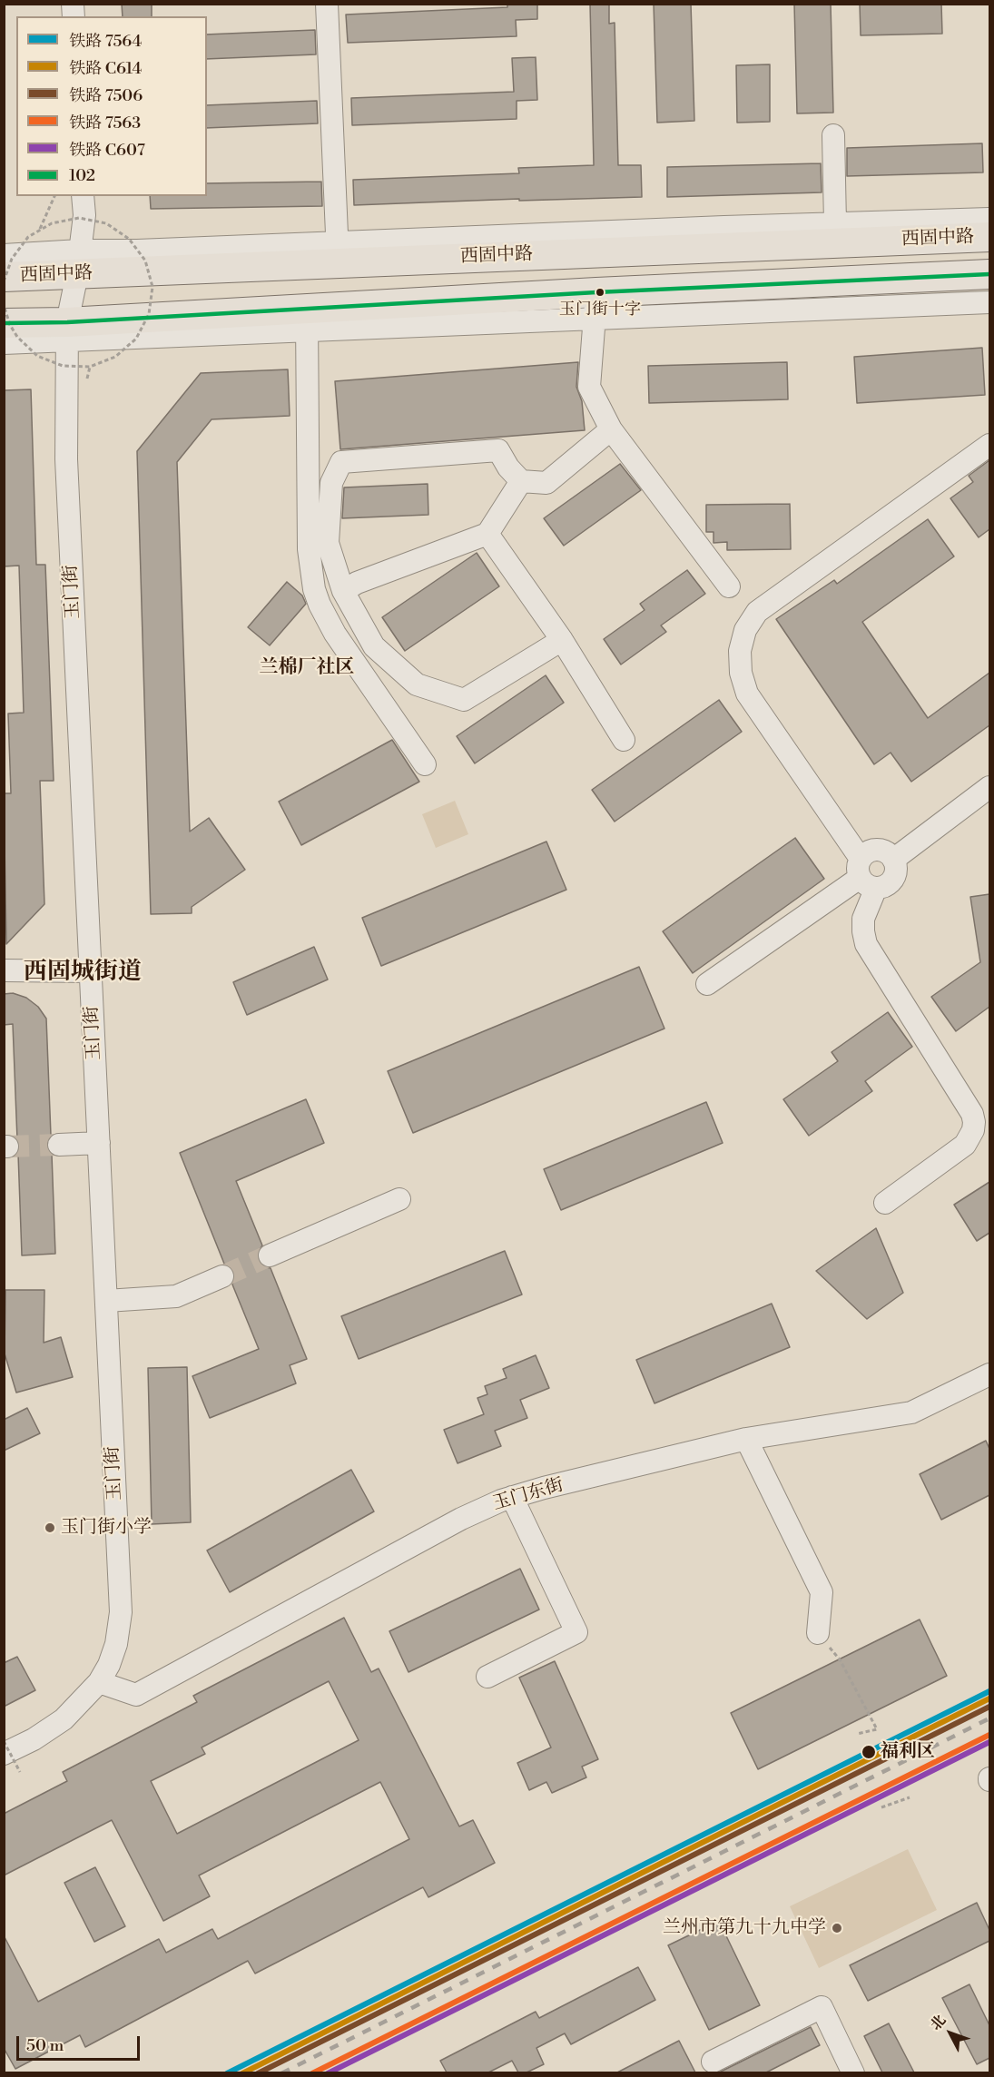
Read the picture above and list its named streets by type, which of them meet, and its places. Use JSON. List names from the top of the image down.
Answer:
{
  "streets": {
    "main road": ["西固中路"],
    "street": ["玉门街", "玉门东街"]
  },
  "crossings": [
    ["西固中路", "玉门街"],
    ["玉门街", "玉门东街"]
  ],
  "districts": ["兰棉厂社区", "西固城街道"],
  "places": [
    "玉门街十字",
    "玉门街小学",
    "福利区",
    "兰州市第九十九中学"
  ],
  "lines": [
    "transit line 102",
    "rail line 7564",
    "rail line C614",
    "rail line 7506",
    "rail line 7563",
    "rail line C607"
  ],
  "legend": [
    "铁路 7564",
    "铁路 C614",
    "铁路 7506",
    "铁路 7563",
    "铁路 C607",
    "102"
  ],
  "scale_bar": "50 m",
  "north": "top left"
}
